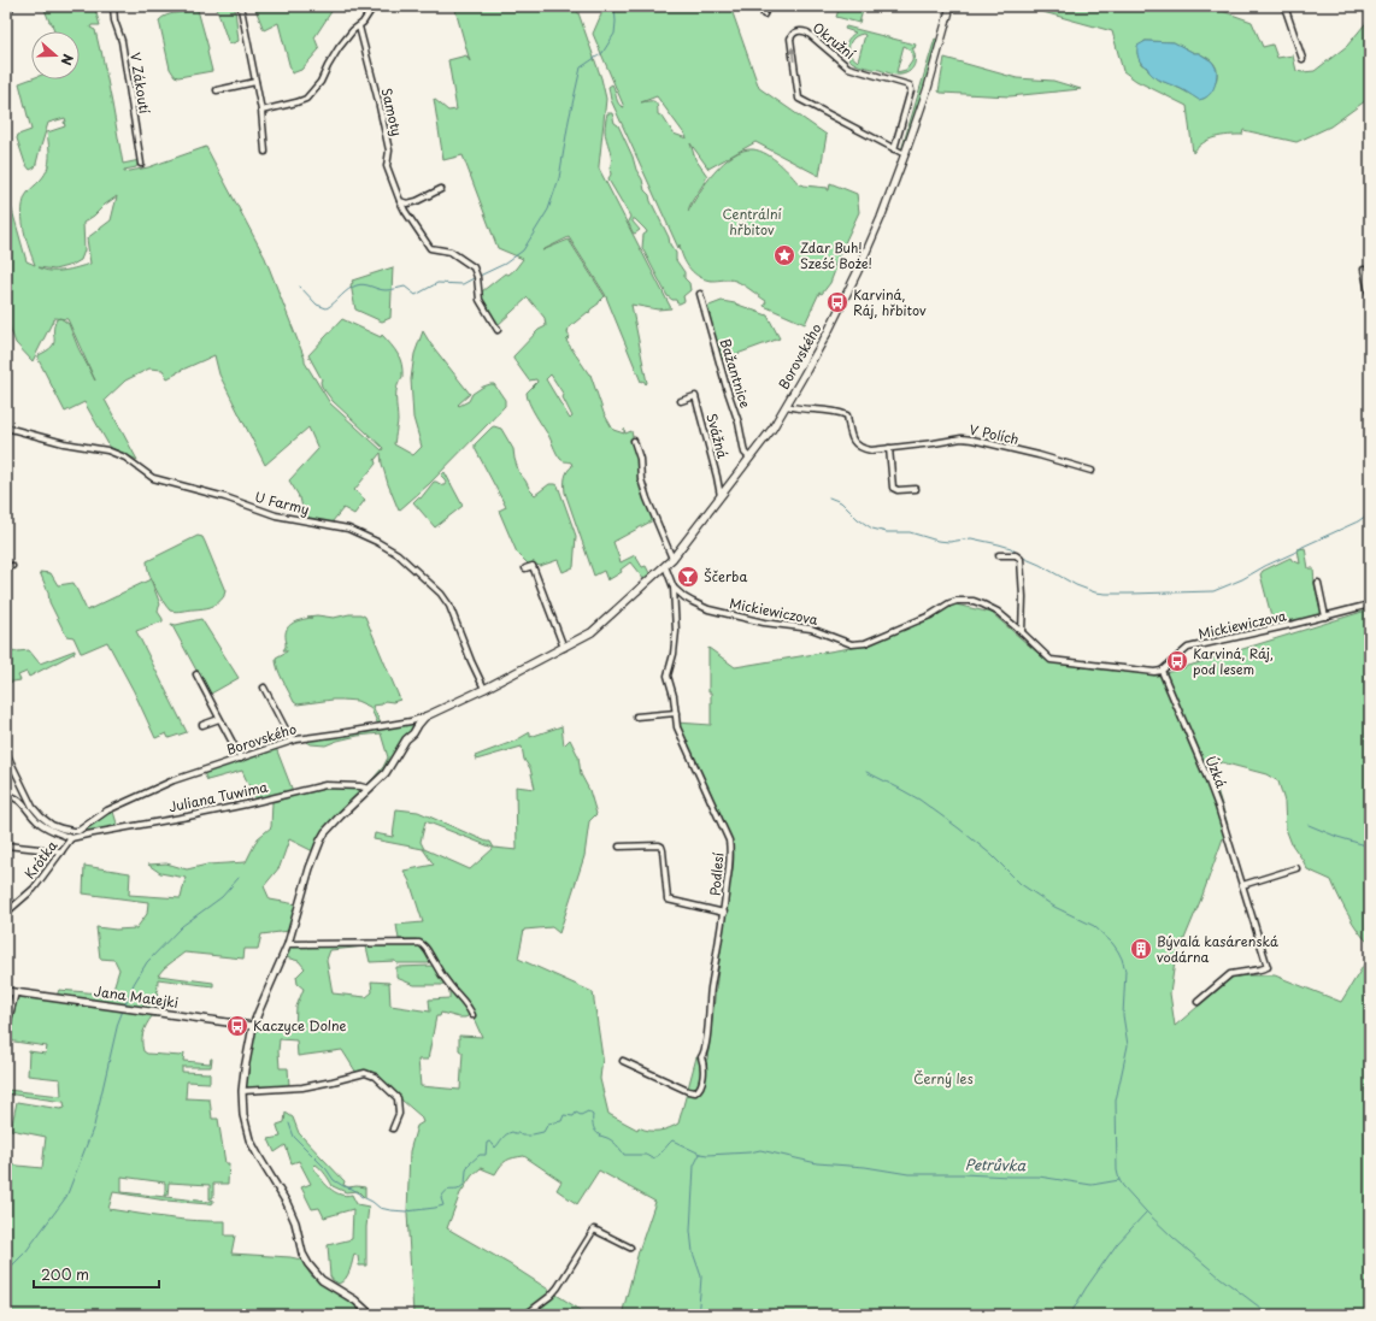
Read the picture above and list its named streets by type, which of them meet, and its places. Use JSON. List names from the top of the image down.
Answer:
{
  "streets": {
    "main road": ["Borovského"],
    "street": [
      "Okružní",
      "V Zákoutí",
      "Samoty",
      "Bažantnice",
      "V Polích",
      "Svážná",
      "U Farmy",
      "Mickiewiczova",
      "Úzká",
      "Juliana Tuwima",
      "Krótka",
      "Podlesí",
      "Jana Matejki"
    ]
  },
  "crossings": [
    ["Okružní", "Borovského"],
    ["Borovského", "Bažantnice"],
    ["Borovského", "V Polích"],
    ["Borovského", "Svážná"],
    ["Borovského", "U Farmy"],
    ["Mickiewiczova", "Úzká"],
    ["Mickiewiczova", "Podlesí"],
    ["Juliana Tuwima", "Krótka"]
  ],
  "water": ["Petrůvka"],
  "parks": ["Centrální hřbitov", "Černý les"],
  "places": {
    "place": ["Zdar Buh! Sześć Boże!"],
    "bus stop": ["Karviná, Ráj, hřbitov", "Karviná, Ráj, pod lesem", "Kaczyce Dolne"],
    "bar": ["Ščerba"],
    "building": ["Bývalá kasárenská vodárna"]
  },
  "scale_bar": "200 m",
  "north": "right"
}
